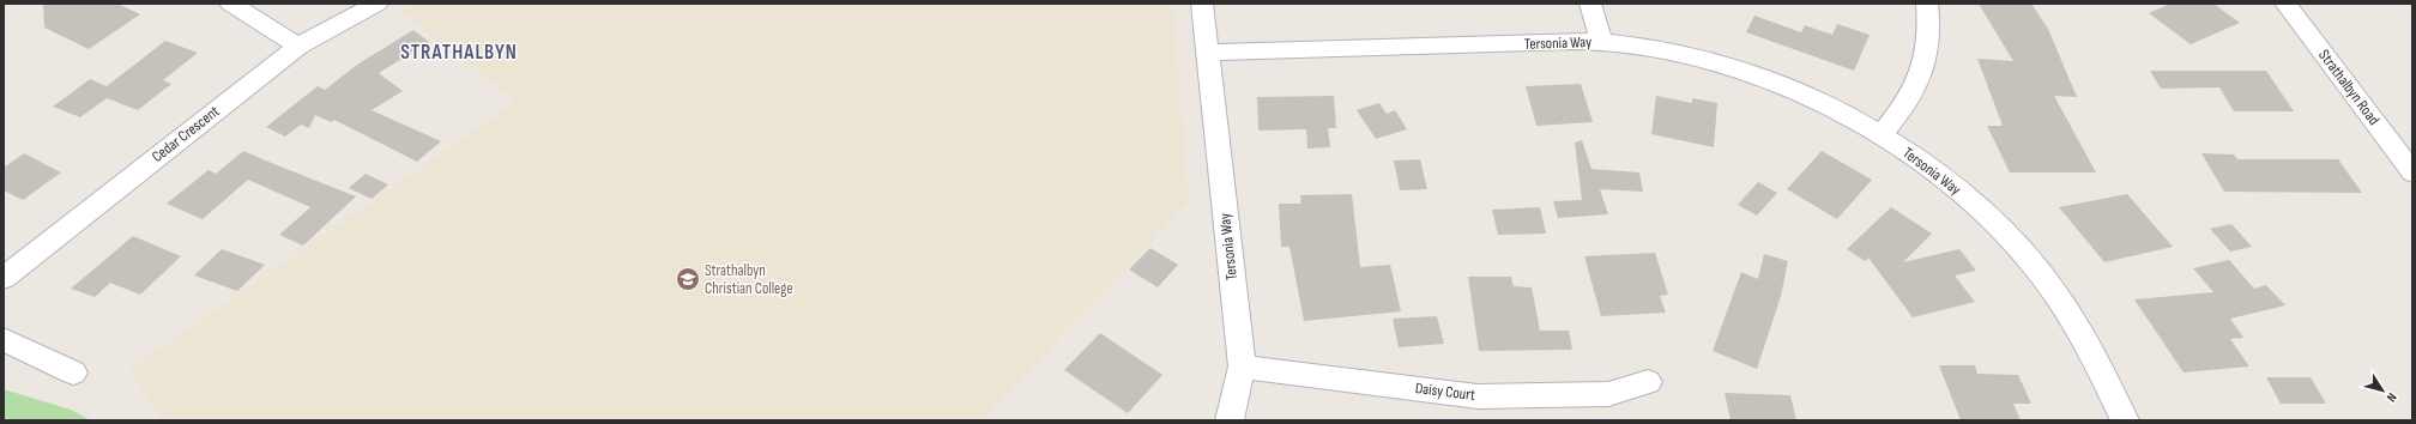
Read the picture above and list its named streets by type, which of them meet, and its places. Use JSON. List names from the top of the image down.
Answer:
{
  "streets": {
    "street": [
      "Tersonia Way",
      "Strathalbyn Road",
      "Cedar Crescent",
      "Daisy Court"
    ]
  },
  "crossings": [
    ["Tersonia Way", "Daisy Court"]
  ],
  "districts": ["STRATHALBYN"],
  "places": {
    "school or university": ["Strathalbyn Christian College"]
  },
  "north": "bottom right"
}
